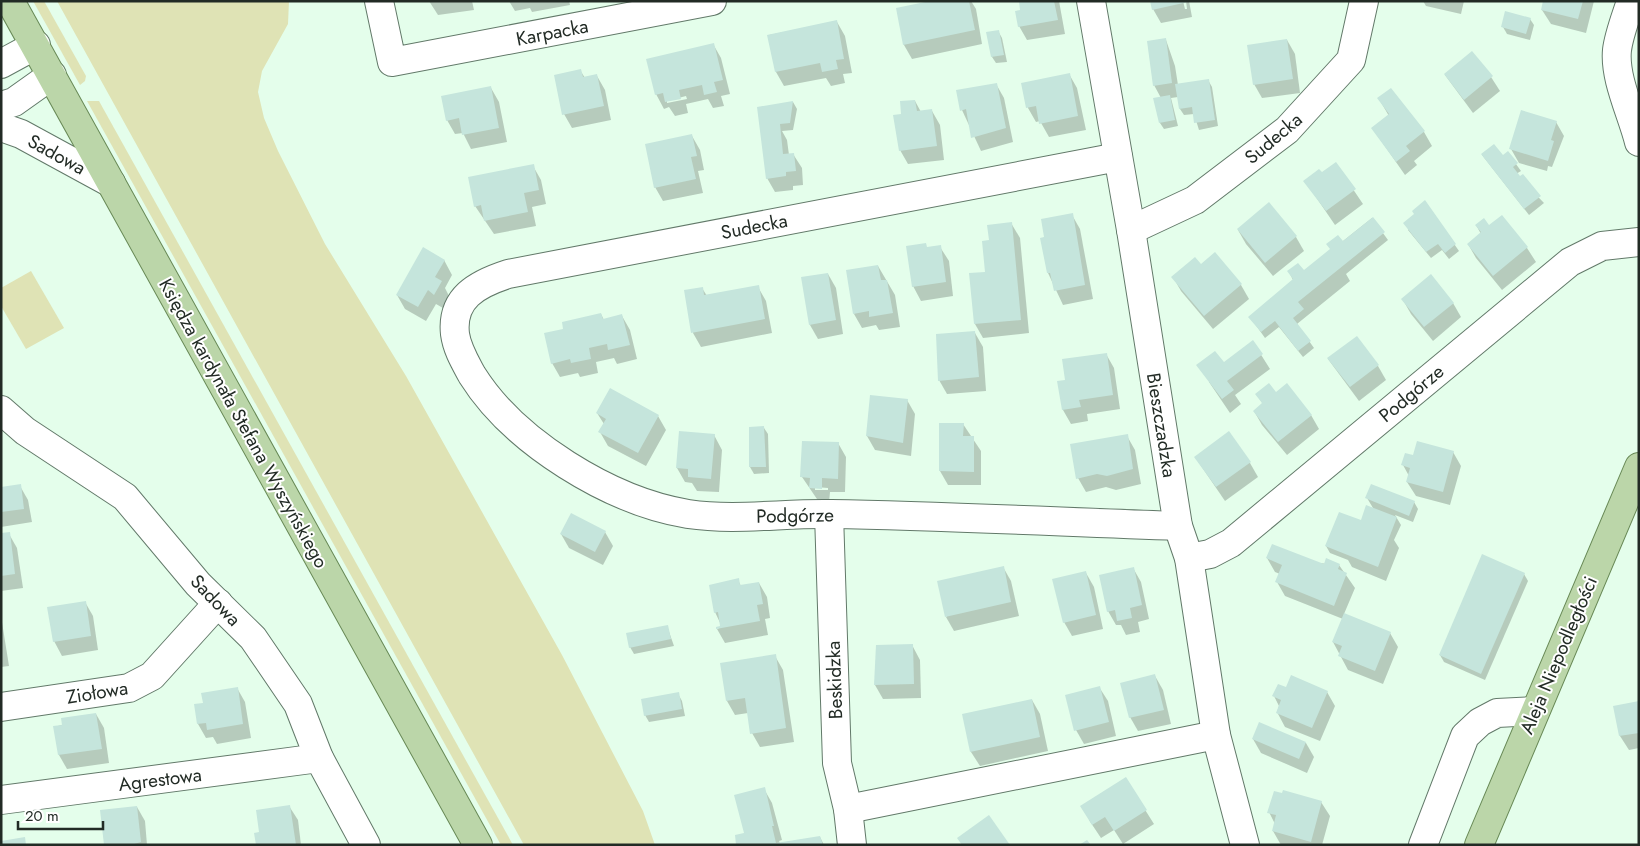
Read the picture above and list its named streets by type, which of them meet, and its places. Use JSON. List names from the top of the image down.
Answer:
{
  "streets": {
    "main road": ["Księdza kardynała Stefana Wyszyńskiego", "Aleja Niepodległości"],
    "street": [
      "Karpacka",
      "Sudecka",
      "Sadowa",
      "Podgórze",
      "Bieszczadzka",
      "Beskidzka",
      "Ziołowa",
      "Agrestowa"
    ]
  },
  "crossings": [
    ["Sudecka", "Podgórze"],
    ["Sudecka", "Bieszczadzka"],
    ["Sadowa", "Księdza kardynała Stefana Wyszyńskiego"],
    ["Sadowa", "Ziołowa"],
    ["Sadowa", "Agrestowa"],
    ["Podgórze", "Bieszczadzka"],
    ["Podgórze", "Beskidzka"]
  ],
  "scale_bar": "20 m"
}
